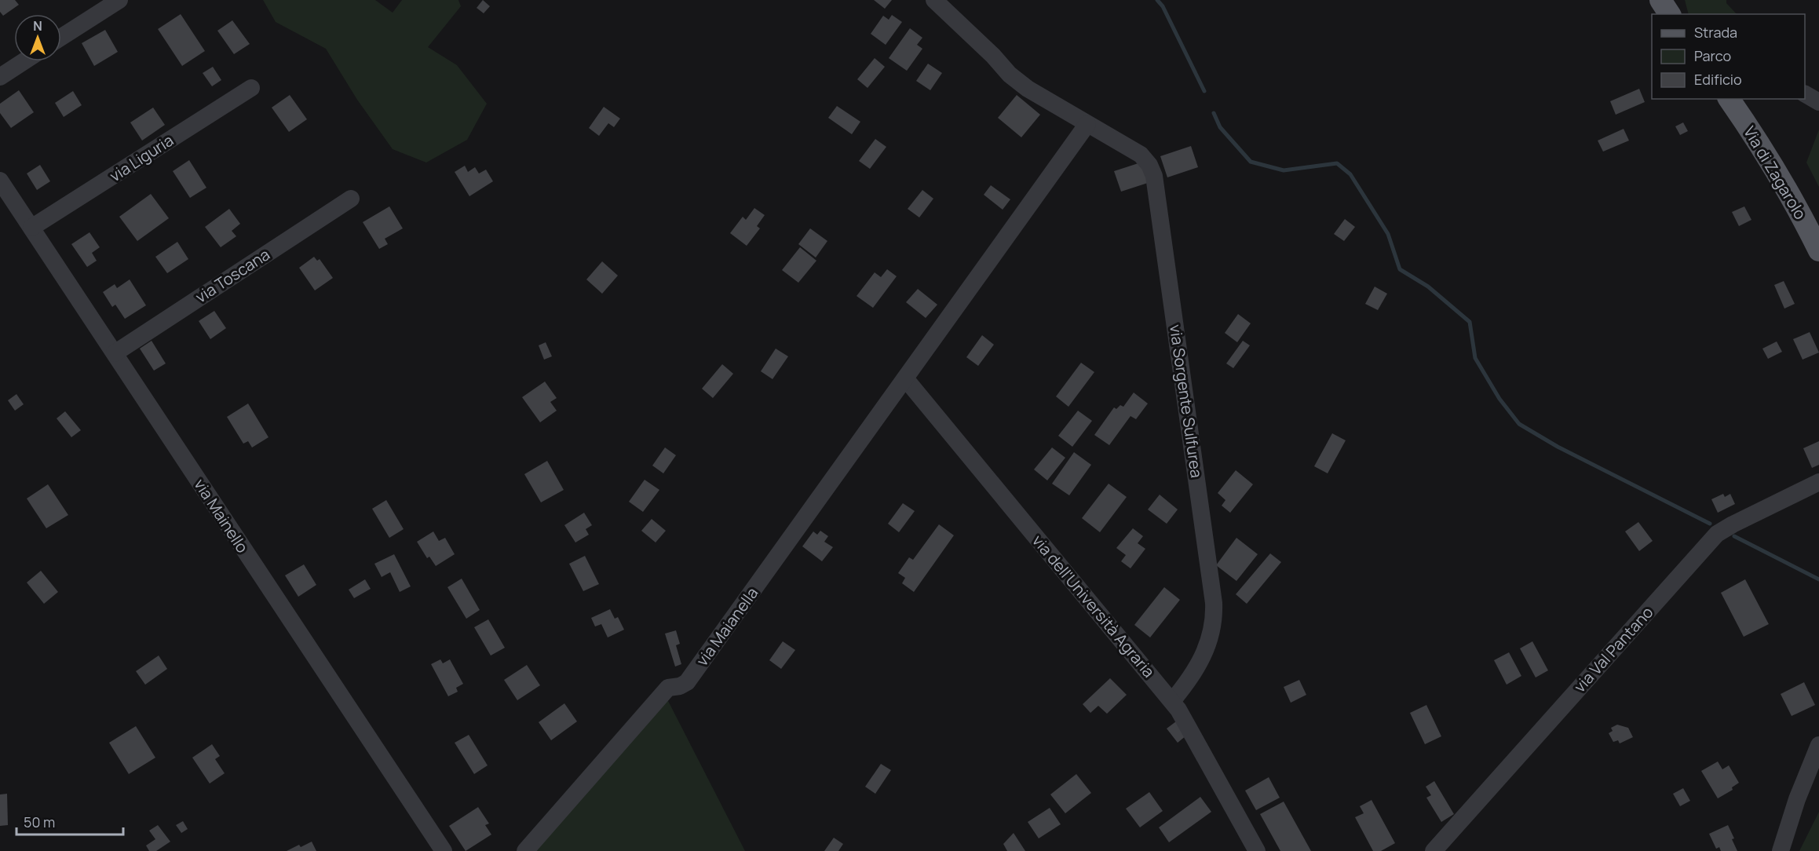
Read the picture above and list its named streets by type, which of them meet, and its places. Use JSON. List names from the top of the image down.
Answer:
{
  "streets": {
    "main road": ["Via di Zagarolo"],
    "street": [
      "via Liguria",
      "via Toscana",
      "via Sorgente Sulfurea",
      "via Mainello",
      "via dell'Università Agraria",
      "via Maianella",
      "via Val Pantano"
    ]
  },
  "crossings": [
    ["via Liguria", "via Mainello"],
    ["via Toscana", "via Mainello"],
    ["via Sorgente Sulfurea", "via dell'Università Agraria"],
    ["via Sorgente Sulfurea", "via Maianella"],
    ["via dell'Università Agraria", "via Maianella"]
  ],
  "legend": ["Strada", "Parco", "Edificio"],
  "scale_bar": "50 m",
  "north": "top"
}
